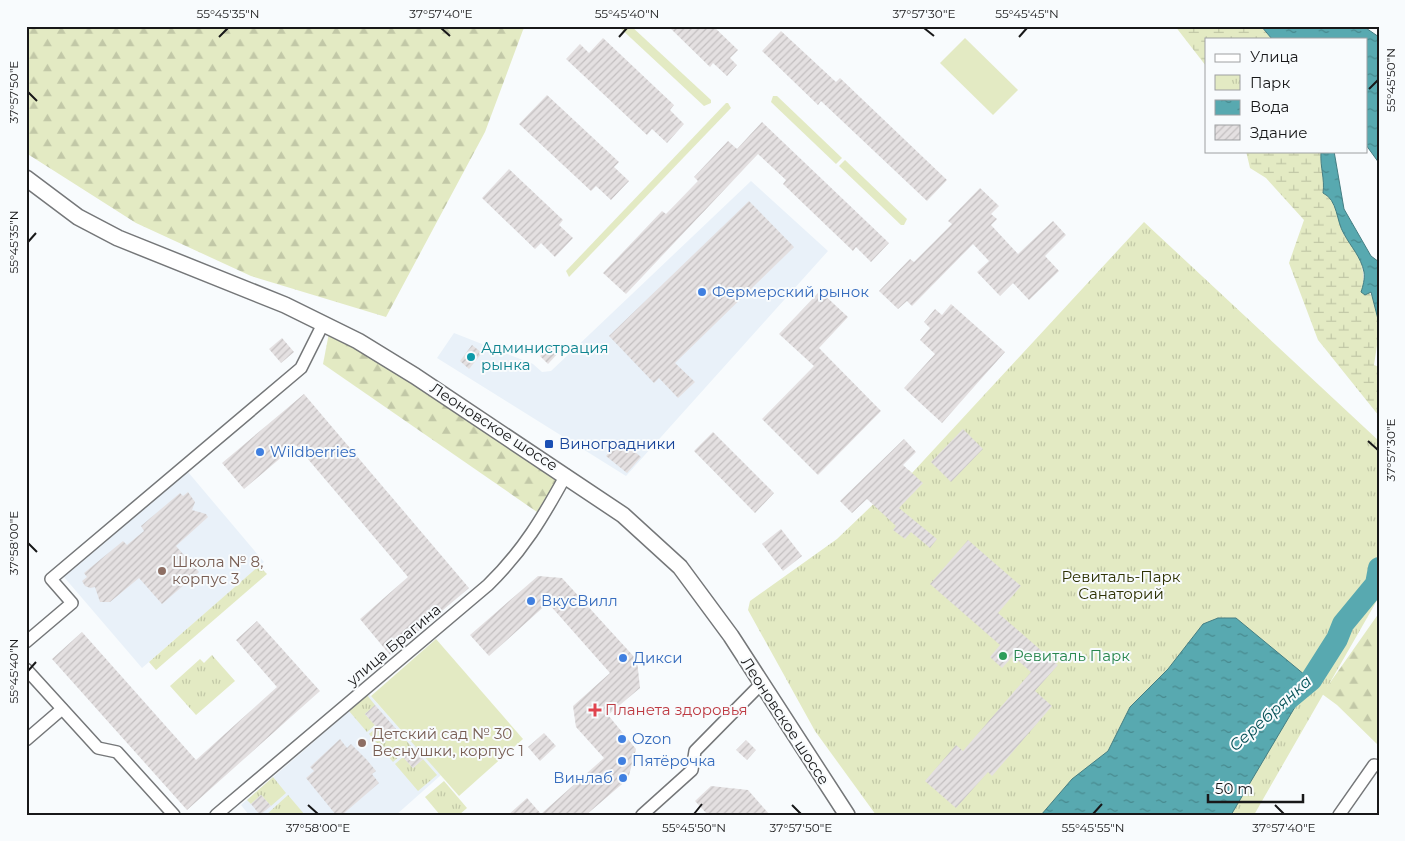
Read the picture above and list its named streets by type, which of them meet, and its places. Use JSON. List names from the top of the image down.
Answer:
{
  "streets": {
    "main road": ["Леоновское шоссе"],
    "street": ["улица Брагина"]
  },
  "crossings": [
    ["Леоновское шоссе", "улица Брагина"]
  ],
  "water": ["Серебрянка"],
  "parks": ["Ревиталь-Парк Санаторий"],
  "places": {
    "other": [
      "Фермерский рынок",
      "Администрация рынка",
      "Wildberries",
      "Школа № 8, корпус 3",
      "ВкусВилл",
      "Ревиталь Парк",
      "Дикси",
      "Ozon",
      "Детский сад № 30 Веснушки, корпус 1",
      "Пятёрочка",
      "Винлаб"
    ],
    "transit": ["Виноградники"],
    "health": ["Планета здоровья"]
  },
  "legend": [
    "Улица",
    "Парк",
    "Вода",
    "Здание"
  ],
  "scale_bar": "50 m",
  "coordinates": [
    "55°45'35\"N",
    "37°57'40\"E",
    "55°45'40\"N",
    "37°57'30\"E",
    "55°45'45\"N",
    "55°45'50\"N",
    "37°57'50\"E",
    "37°58'00\"E",
    "55°45'55\"N"
  ]
}
